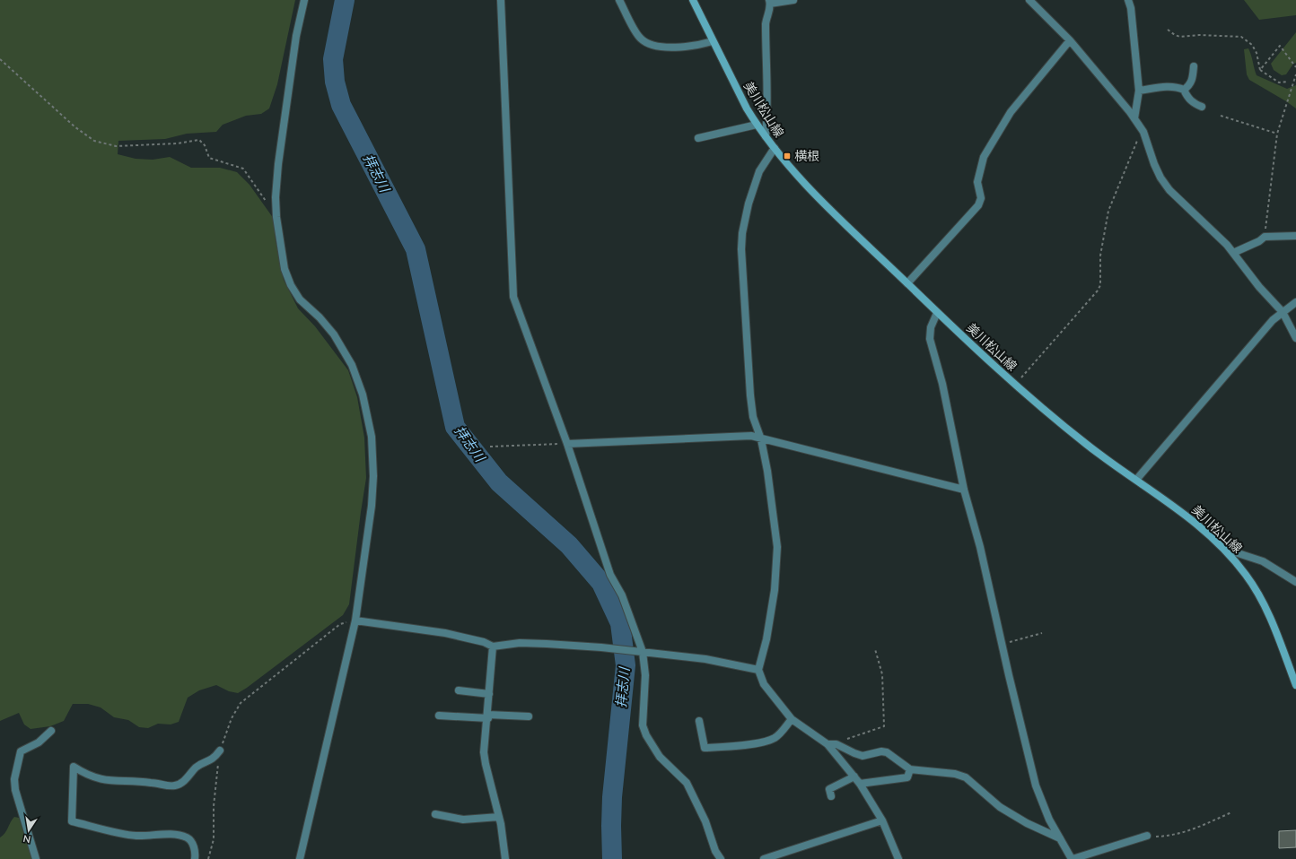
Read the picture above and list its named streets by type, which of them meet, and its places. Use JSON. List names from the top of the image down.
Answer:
{
  "streets": {
    "main road": ["美川松山線"]
  },
  "water": ["拝志川"],
  "places": {
    "transit": ["横根"]
  },
  "north": "bottom"
}
